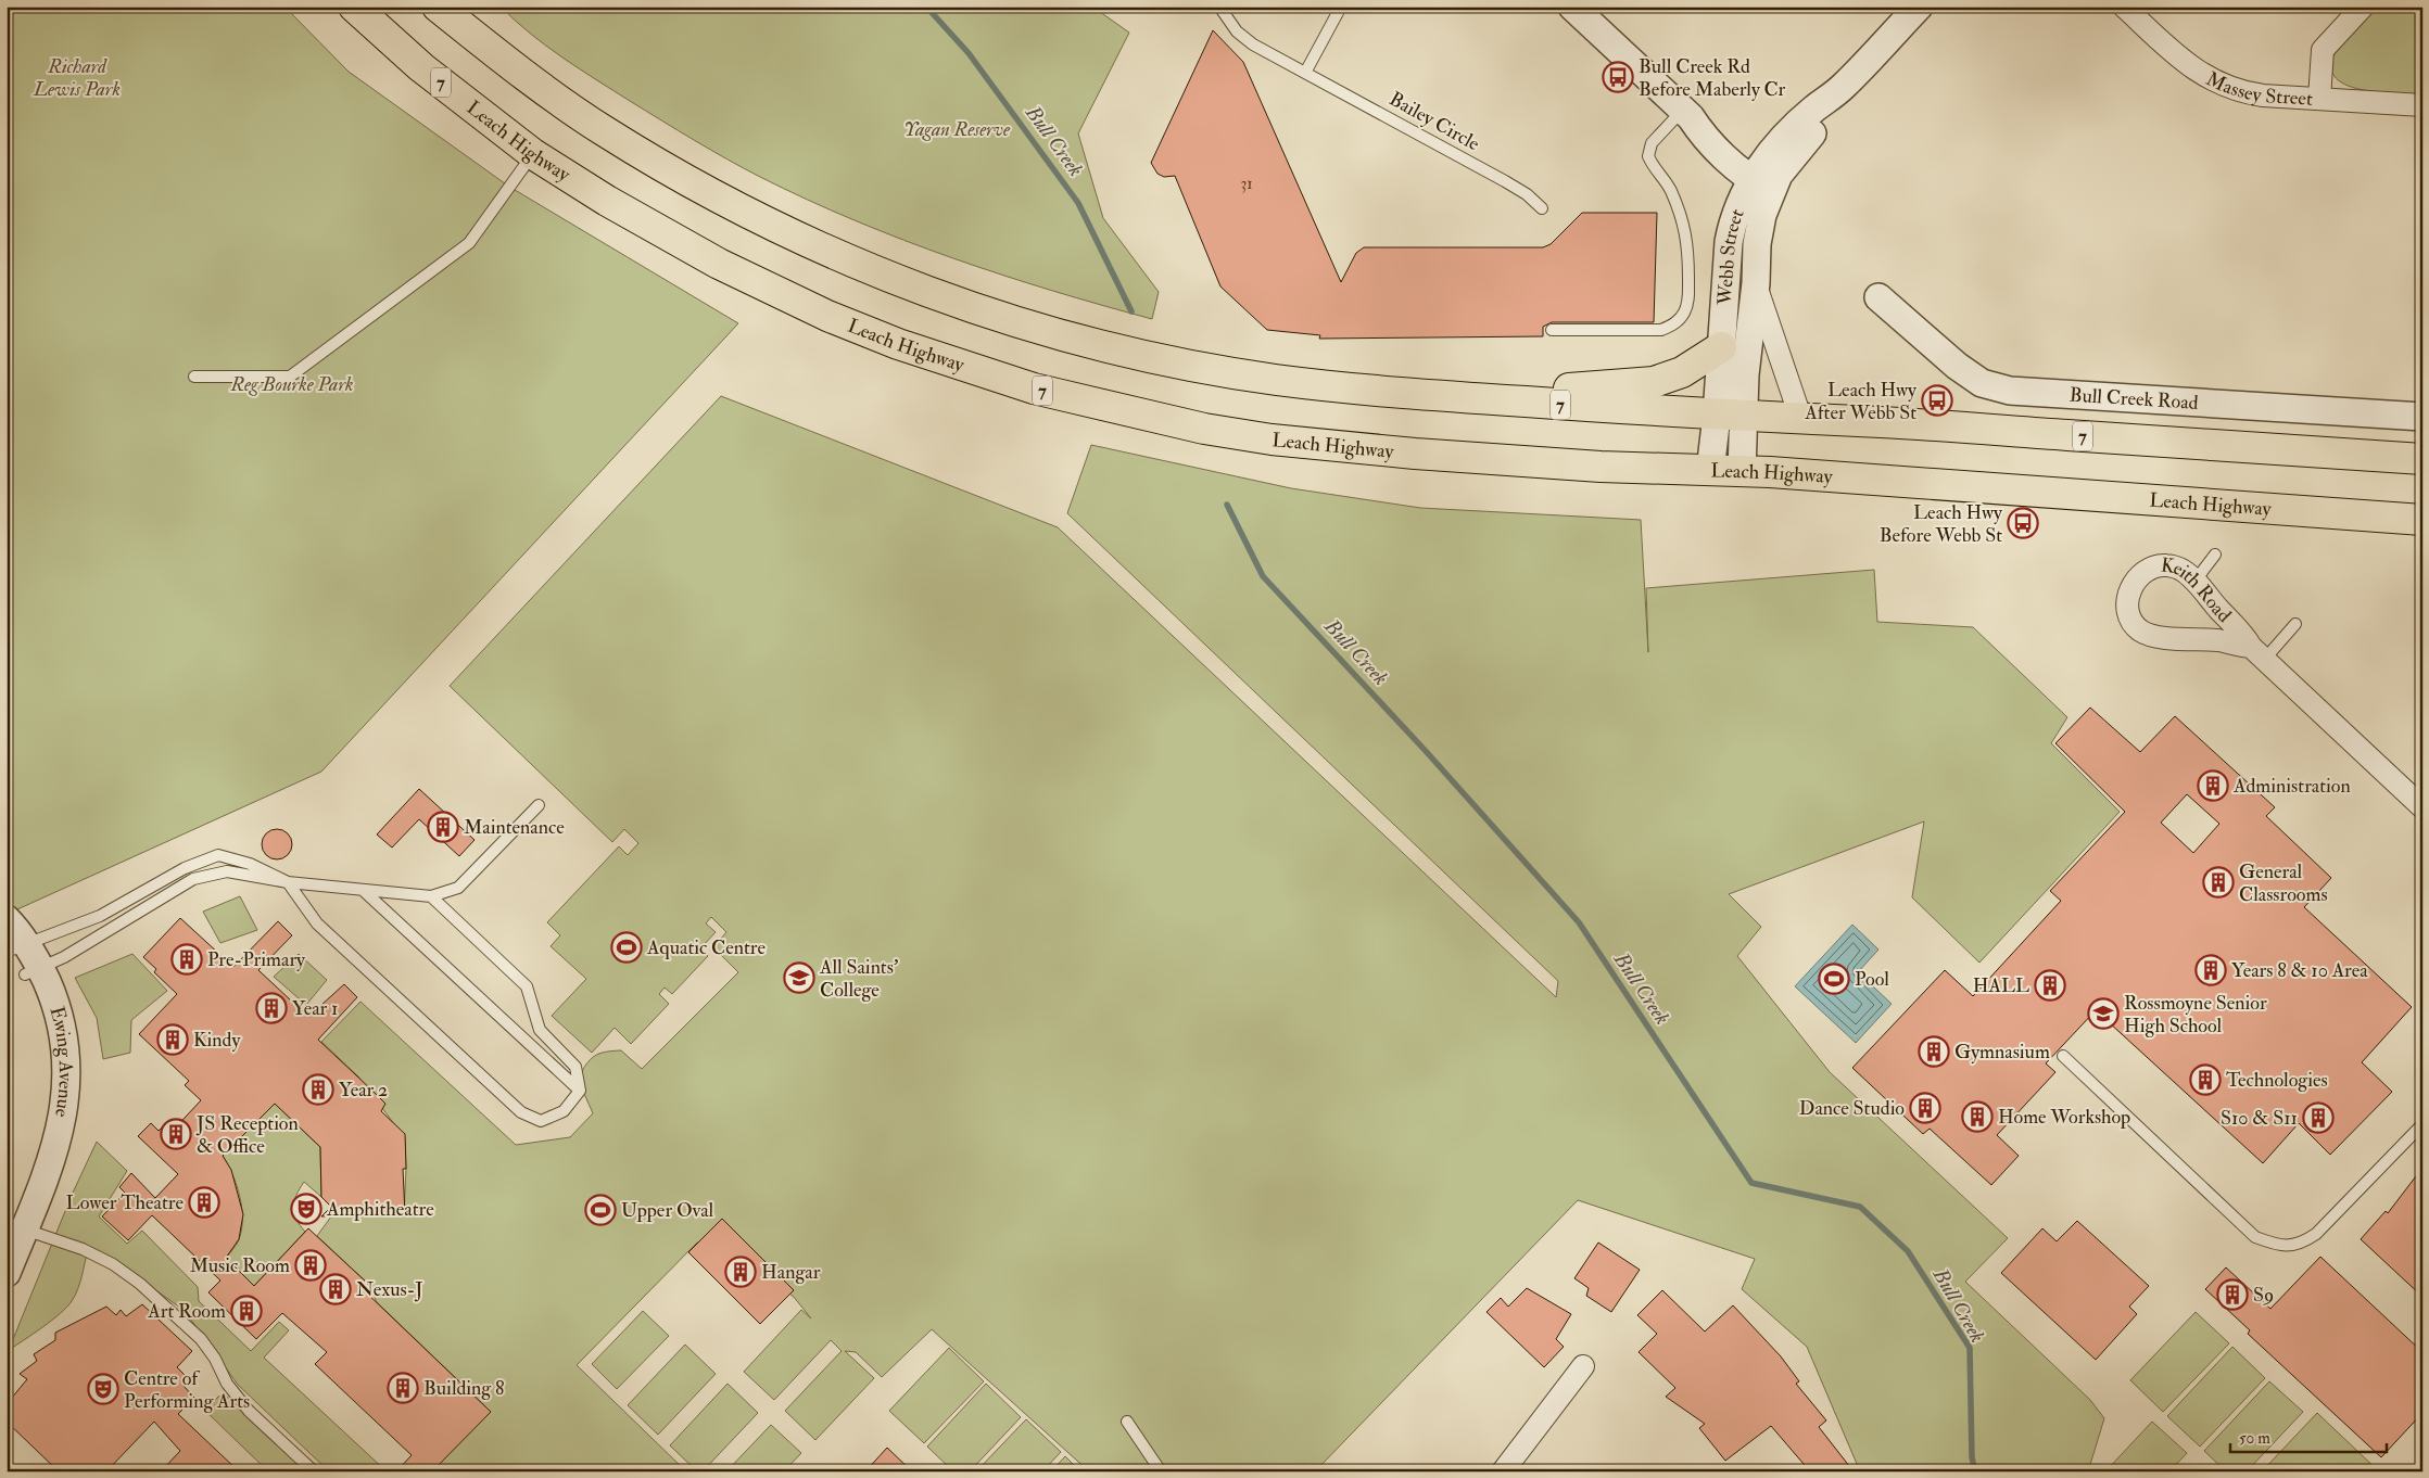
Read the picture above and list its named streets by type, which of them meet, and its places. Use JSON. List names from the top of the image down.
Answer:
{
  "streets": {
    "highway": ["7", "Leach Highway"],
    "street": [
      "Massey Street",
      "Webb Street",
      "Bull Creek Road",
      "Keith Road",
      "Ewing Avenue"
    ],
    "lane": ["Bailey Circle"]
  },
  "crossings": [
    ["7", "Webb Street"],
    ["Leach Highway", "Webb Street"]
  ],
  "water": ["Bull Creek"],
  "parks": ["Richard Lewis Park", "Yagan Reserve", "Reg Bourke Park"],
  "places": {
    "bus stop": ["Bull Creek Rd Before Maberly Cr", "Leach Hwy After Webb St", "Leach Hwy Before Webb St"],
    "building": [
      "Administration",
      "Maintenance",
      "General Classrooms",
      "Pre-Primary",
      "Years 8 & 10 Area",
      "HALL",
      "Year 1",
      "Kindy",
      "Gymnasium",
      "Technologies",
      "Year 2",
      "Dance Studio",
      "Home Workshop",
      "S10 & S11",
      "JS Reception & Office",
      "Lower Theatre",
      "Music Room",
      "Hangar",
      "Nexus-J",
      "S9",
      "Art Room",
      "Building 8"
    ],
    "sports": ["Aquatic Centre", "Pool", "Upper Oval"],
    "school or university": ["All Saints’ College", "Rossmoyne Senior High School"],
    "theatre": ["Amphitheatre", "Centre of Performing Arts"]
  },
  "house_numbers": ["31"],
  "scale_bar": "50 m"
}
